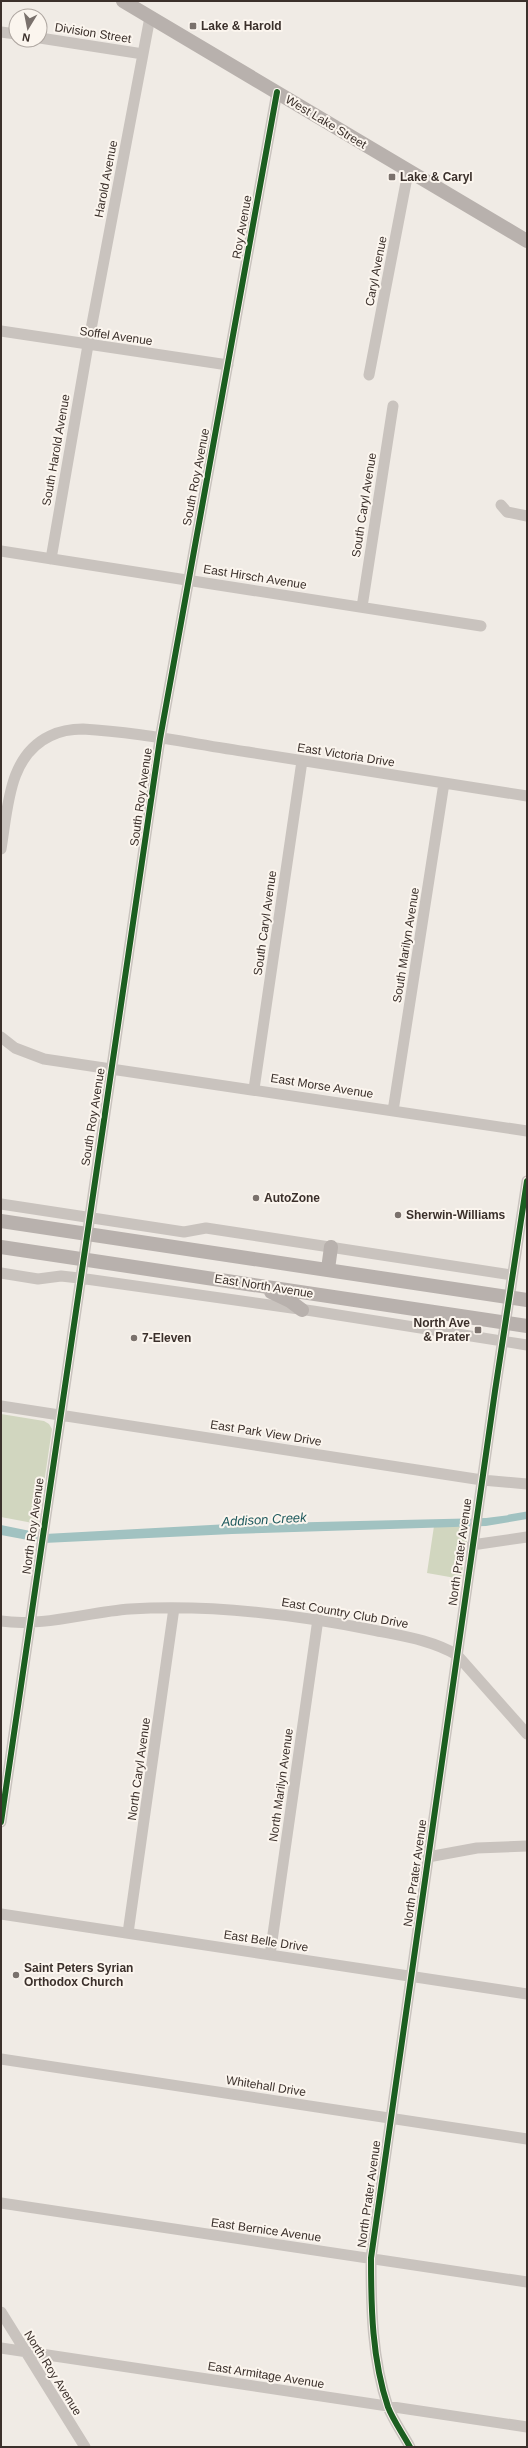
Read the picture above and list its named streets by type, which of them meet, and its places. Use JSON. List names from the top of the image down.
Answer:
{
  "streets": {
    "main road": ["West Lake Street", "East North Avenue"],
    "street": [
      "Division Street",
      "Harold Avenue",
      "Roy Avenue",
      "Caryl Avenue",
      "Soffel Avenue",
      "South Harold Avenue",
      "South Roy Avenue",
      "South Caryl Avenue",
      "East Hirsch Avenue",
      "East Victoria Drive",
      "South Marilyn Avenue",
      "East Morse Avenue",
      "East Park View Drive",
      "North Roy Avenue",
      "North Prater Avenue",
      "East Country Club Drive",
      "North Caryl Avenue",
      "North Marilyn Avenue",
      "East Belle Drive",
      "Whitehall Drive",
      "East Bernice Avenue",
      "East Armitage Avenue"
    ]
  },
  "crossings": [
    ["Division Street", "Harold Avenue"],
    ["West Lake Street", "Harold Avenue"],
    ["West Lake Street", "Roy Avenue"],
    ["West Lake Street", "Caryl Avenue"],
    ["Harold Avenue", "Soffel Avenue"],
    ["Harold Avenue", "South Harold Avenue"],
    ["Roy Avenue", "Soffel Avenue"],
    ["Roy Avenue", "South Roy Avenue"],
    ["Soffel Avenue", "South Harold Avenue"],
    ["Soffel Avenue", "South Roy Avenue"],
    ["South Harold Avenue", "East Hirsch Avenue"],
    ["South Roy Avenue", "East Hirsch Avenue"],
    ["South Roy Avenue", "East Victoria Drive"],
    ["South Roy Avenue", "East Morse Avenue"],
    ["South Roy Avenue", "East North Avenue"],
    ["South Roy Avenue", "North Roy Avenue"],
    ["South Caryl Avenue", "East Hirsch Avenue"],
    ["South Caryl Avenue", "East Victoria Drive"],
    ["South Caryl Avenue", "East Morse Avenue"],
    ["East Victoria Drive", "South Marilyn Avenue"],
    ["South Marilyn Avenue", "East Morse Avenue"],
    ["East North Avenue", "North Roy Avenue"],
    ["East North Avenue", "North Prater Avenue"],
    ["East Park View Drive", "North Roy Avenue"],
    ["East Park View Drive", "North Prater Avenue"],
    ["North Roy Avenue", "East Country Club Drive"],
    ["North Roy Avenue", "East Armitage Avenue"],
    ["North Prater Avenue", "East Country Club Drive"],
    ["North Prater Avenue", "East Belle Drive"],
    ["North Prater Avenue", "Whitehall Drive"],
    ["North Prater Avenue", "East Bernice Avenue"],
    ["North Prater Avenue", "East Armitage Avenue"],
    ["East Country Club Drive", "North Caryl Avenue"],
    ["East Country Club Drive", "North Marilyn Avenue"],
    ["North Caryl Avenue", "East Belle Drive"],
    ["North Marilyn Avenue", "East Belle Drive"]
  ],
  "water": ["Addison Creek"],
  "places": {
    "transit": ["Lake & Harold", "Lake & Caryl", "North Ave & Prater"],
    "other": [
      "AutoZone",
      "Sherwin-Williams",
      "7-Eleven",
      "Saint Peters Syrian Orthodox Church"
    ]
  },
  "north": "bottom"
}
